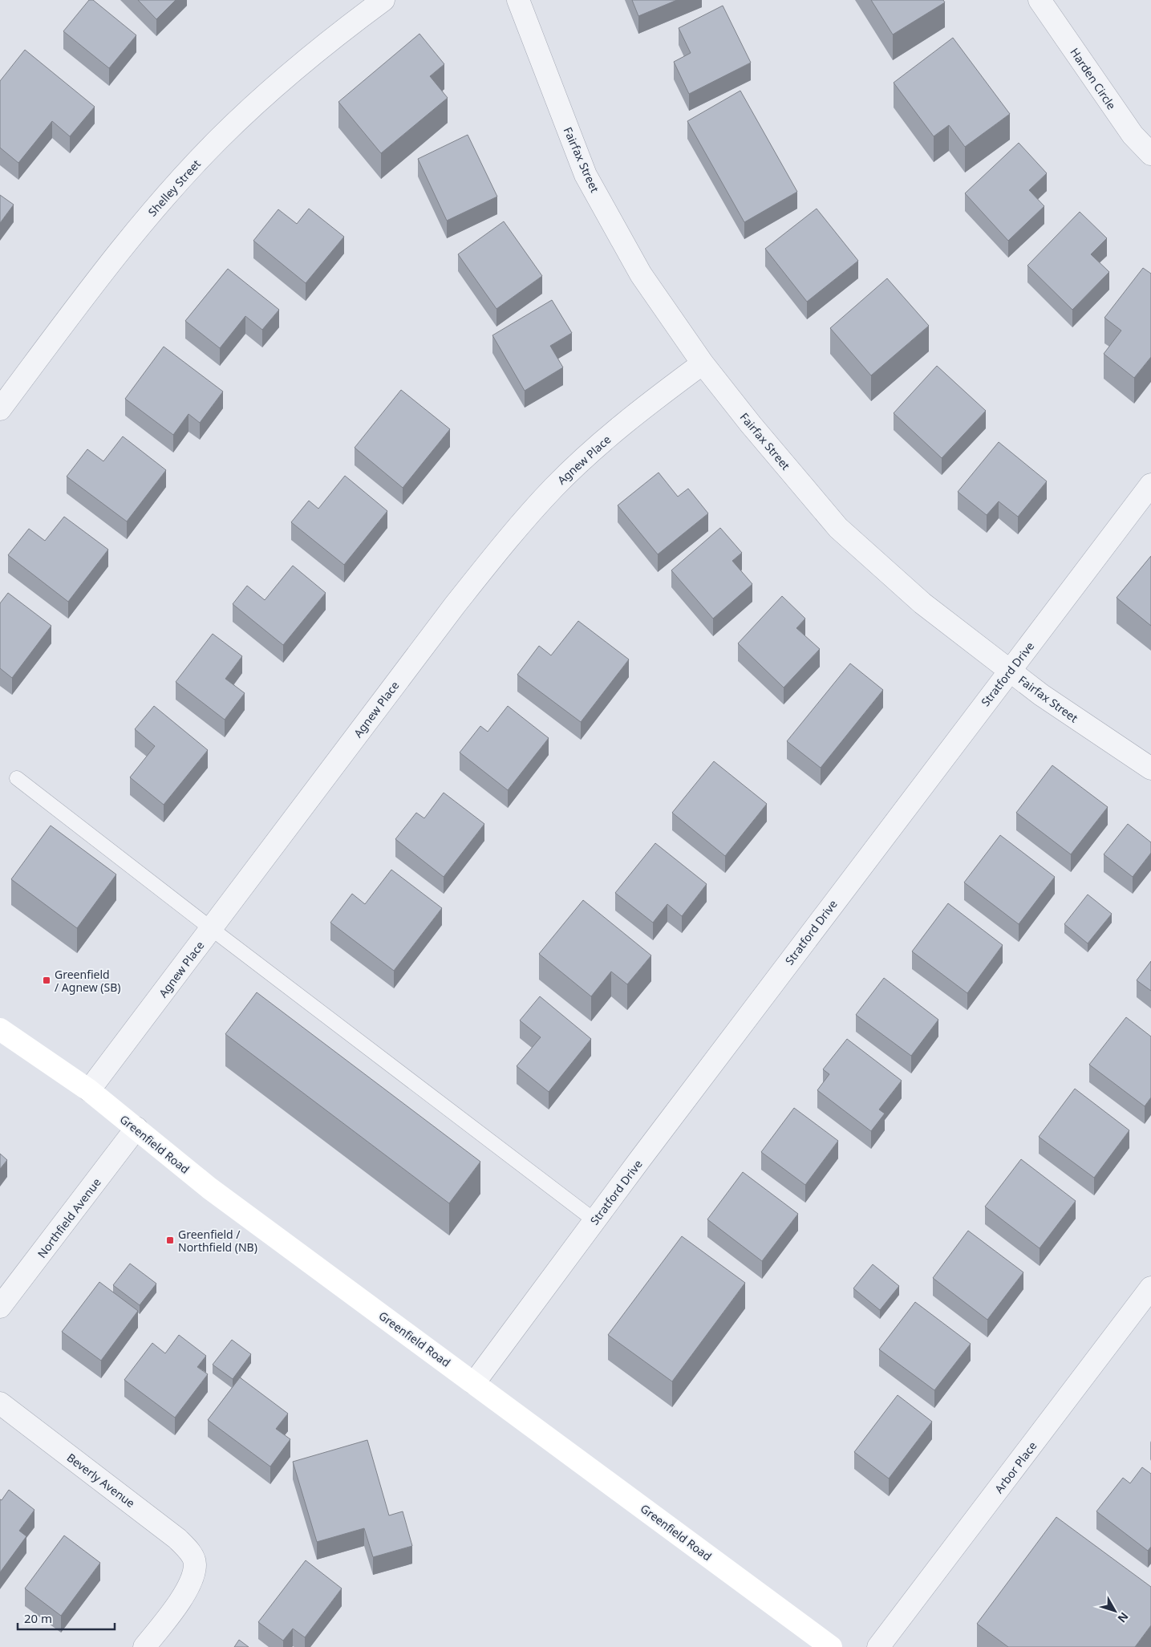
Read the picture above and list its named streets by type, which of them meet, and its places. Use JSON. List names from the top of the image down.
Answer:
{
  "streets": {
    "main road": ["Greenfield Road"],
    "street": [
      "Harden Circle",
      "Fairfax Street",
      "Shelley Street",
      "Agnew Place",
      "Stratford Drive",
      "Northfield Avenue",
      "Arbor Place",
      "Beverly Avenue"
    ]
  },
  "crossings": [
    ["Fairfax Street", "Agnew Place"],
    ["Fairfax Street", "Stratford Drive"],
    ["Agnew Place", "Greenfield Road"],
    ["Stratford Drive", "Greenfield Road"],
    ["Greenfield Road", "Northfield Avenue"]
  ],
  "places": {
    "transit": ["Greenfield / Agnew (SB)", "Greenfield / Northfield (NB)"]
  },
  "scale_bar": "20 m",
  "north": "bottom right"
}
